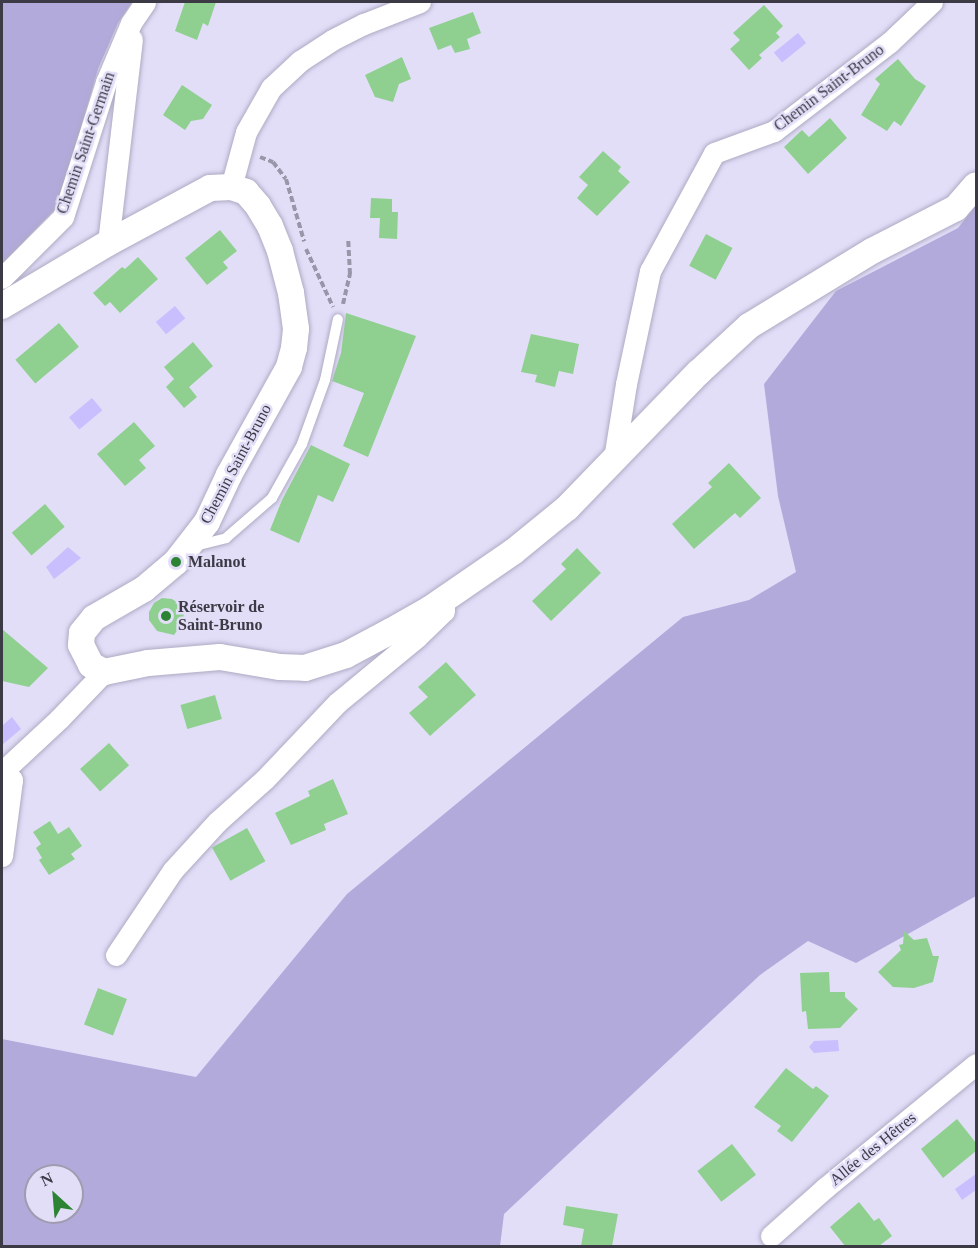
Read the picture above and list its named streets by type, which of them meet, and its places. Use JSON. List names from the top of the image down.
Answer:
{
  "streets": {
    "street": ["Chemin Saint-Bruno", "Chemin Saint-Germain", "Allée des Hêtres"]
  },
  "places": ["Malanot", "Réservoir de Saint-Bruno"],
  "north": "top left"
}
